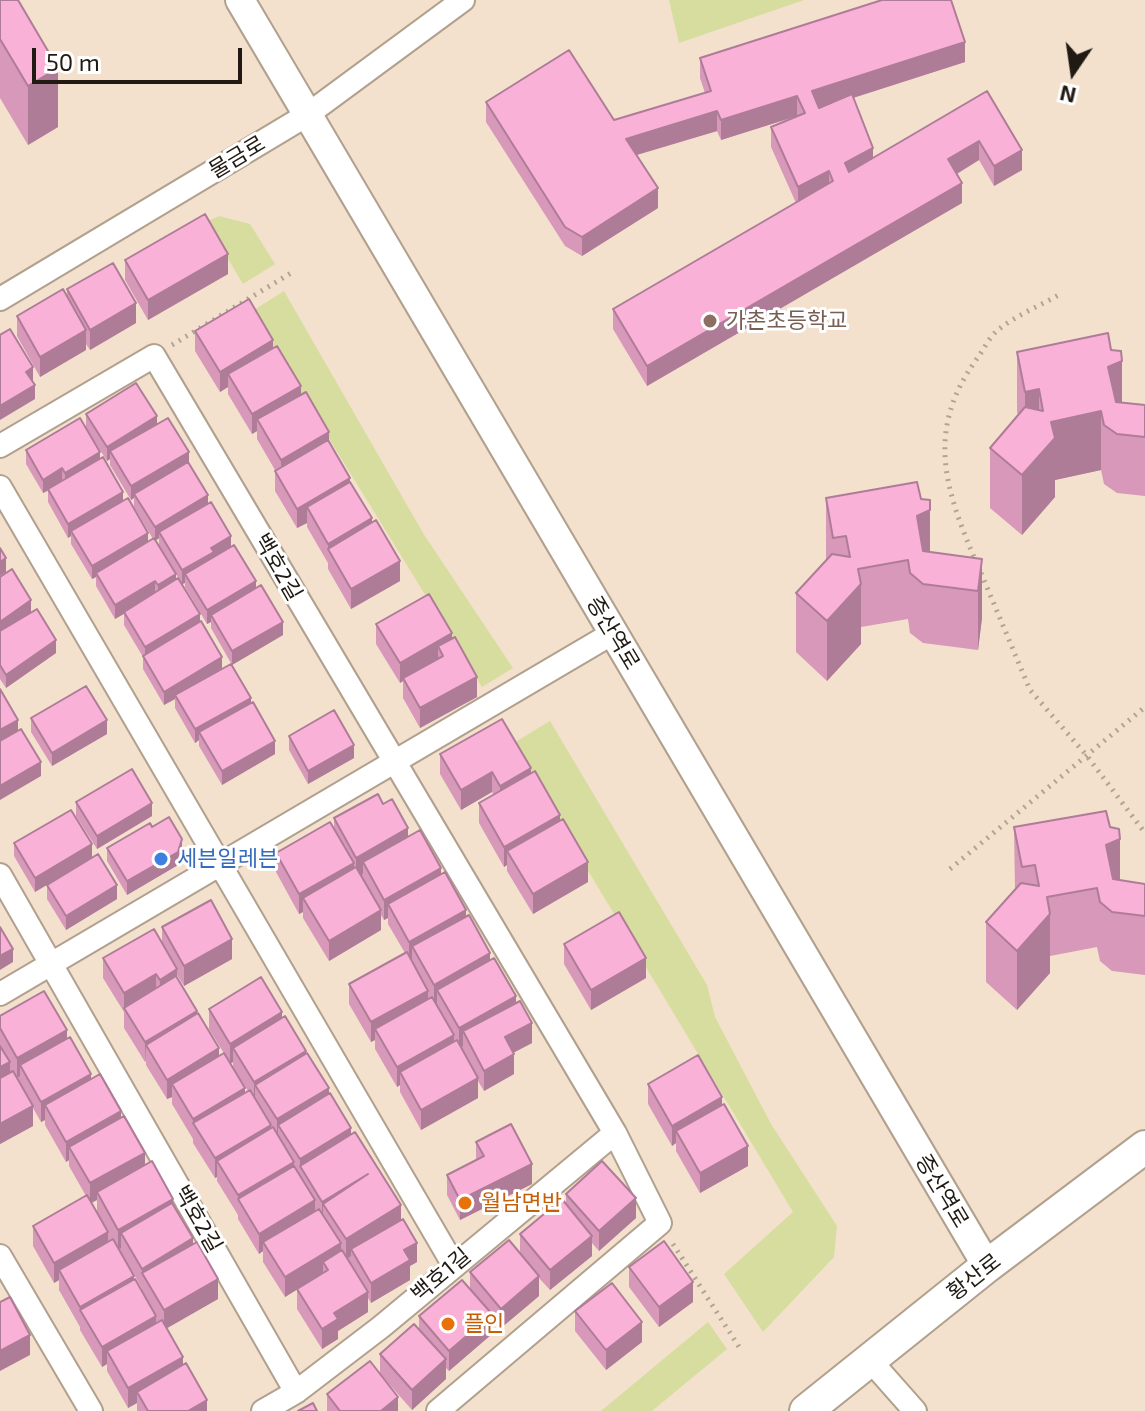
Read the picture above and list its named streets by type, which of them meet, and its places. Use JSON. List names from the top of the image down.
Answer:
{
  "streets": {
    "main road": ["황산로"],
    "street": [
      "물금로",
      "백호2길",
      "증산역로",
      "백호1길"
    ]
  },
  "crossings": [
    ["물금로", "증산역로"],
    ["백호2길", "백호1길"],
    ["증산역로", "황산로"]
  ],
  "places": [
    "가촌초등학교",
    "세븐일레븐",
    "월남면반",
    "플인"
  ],
  "scale_bar": "50 m",
  "north": "bottom"
}
